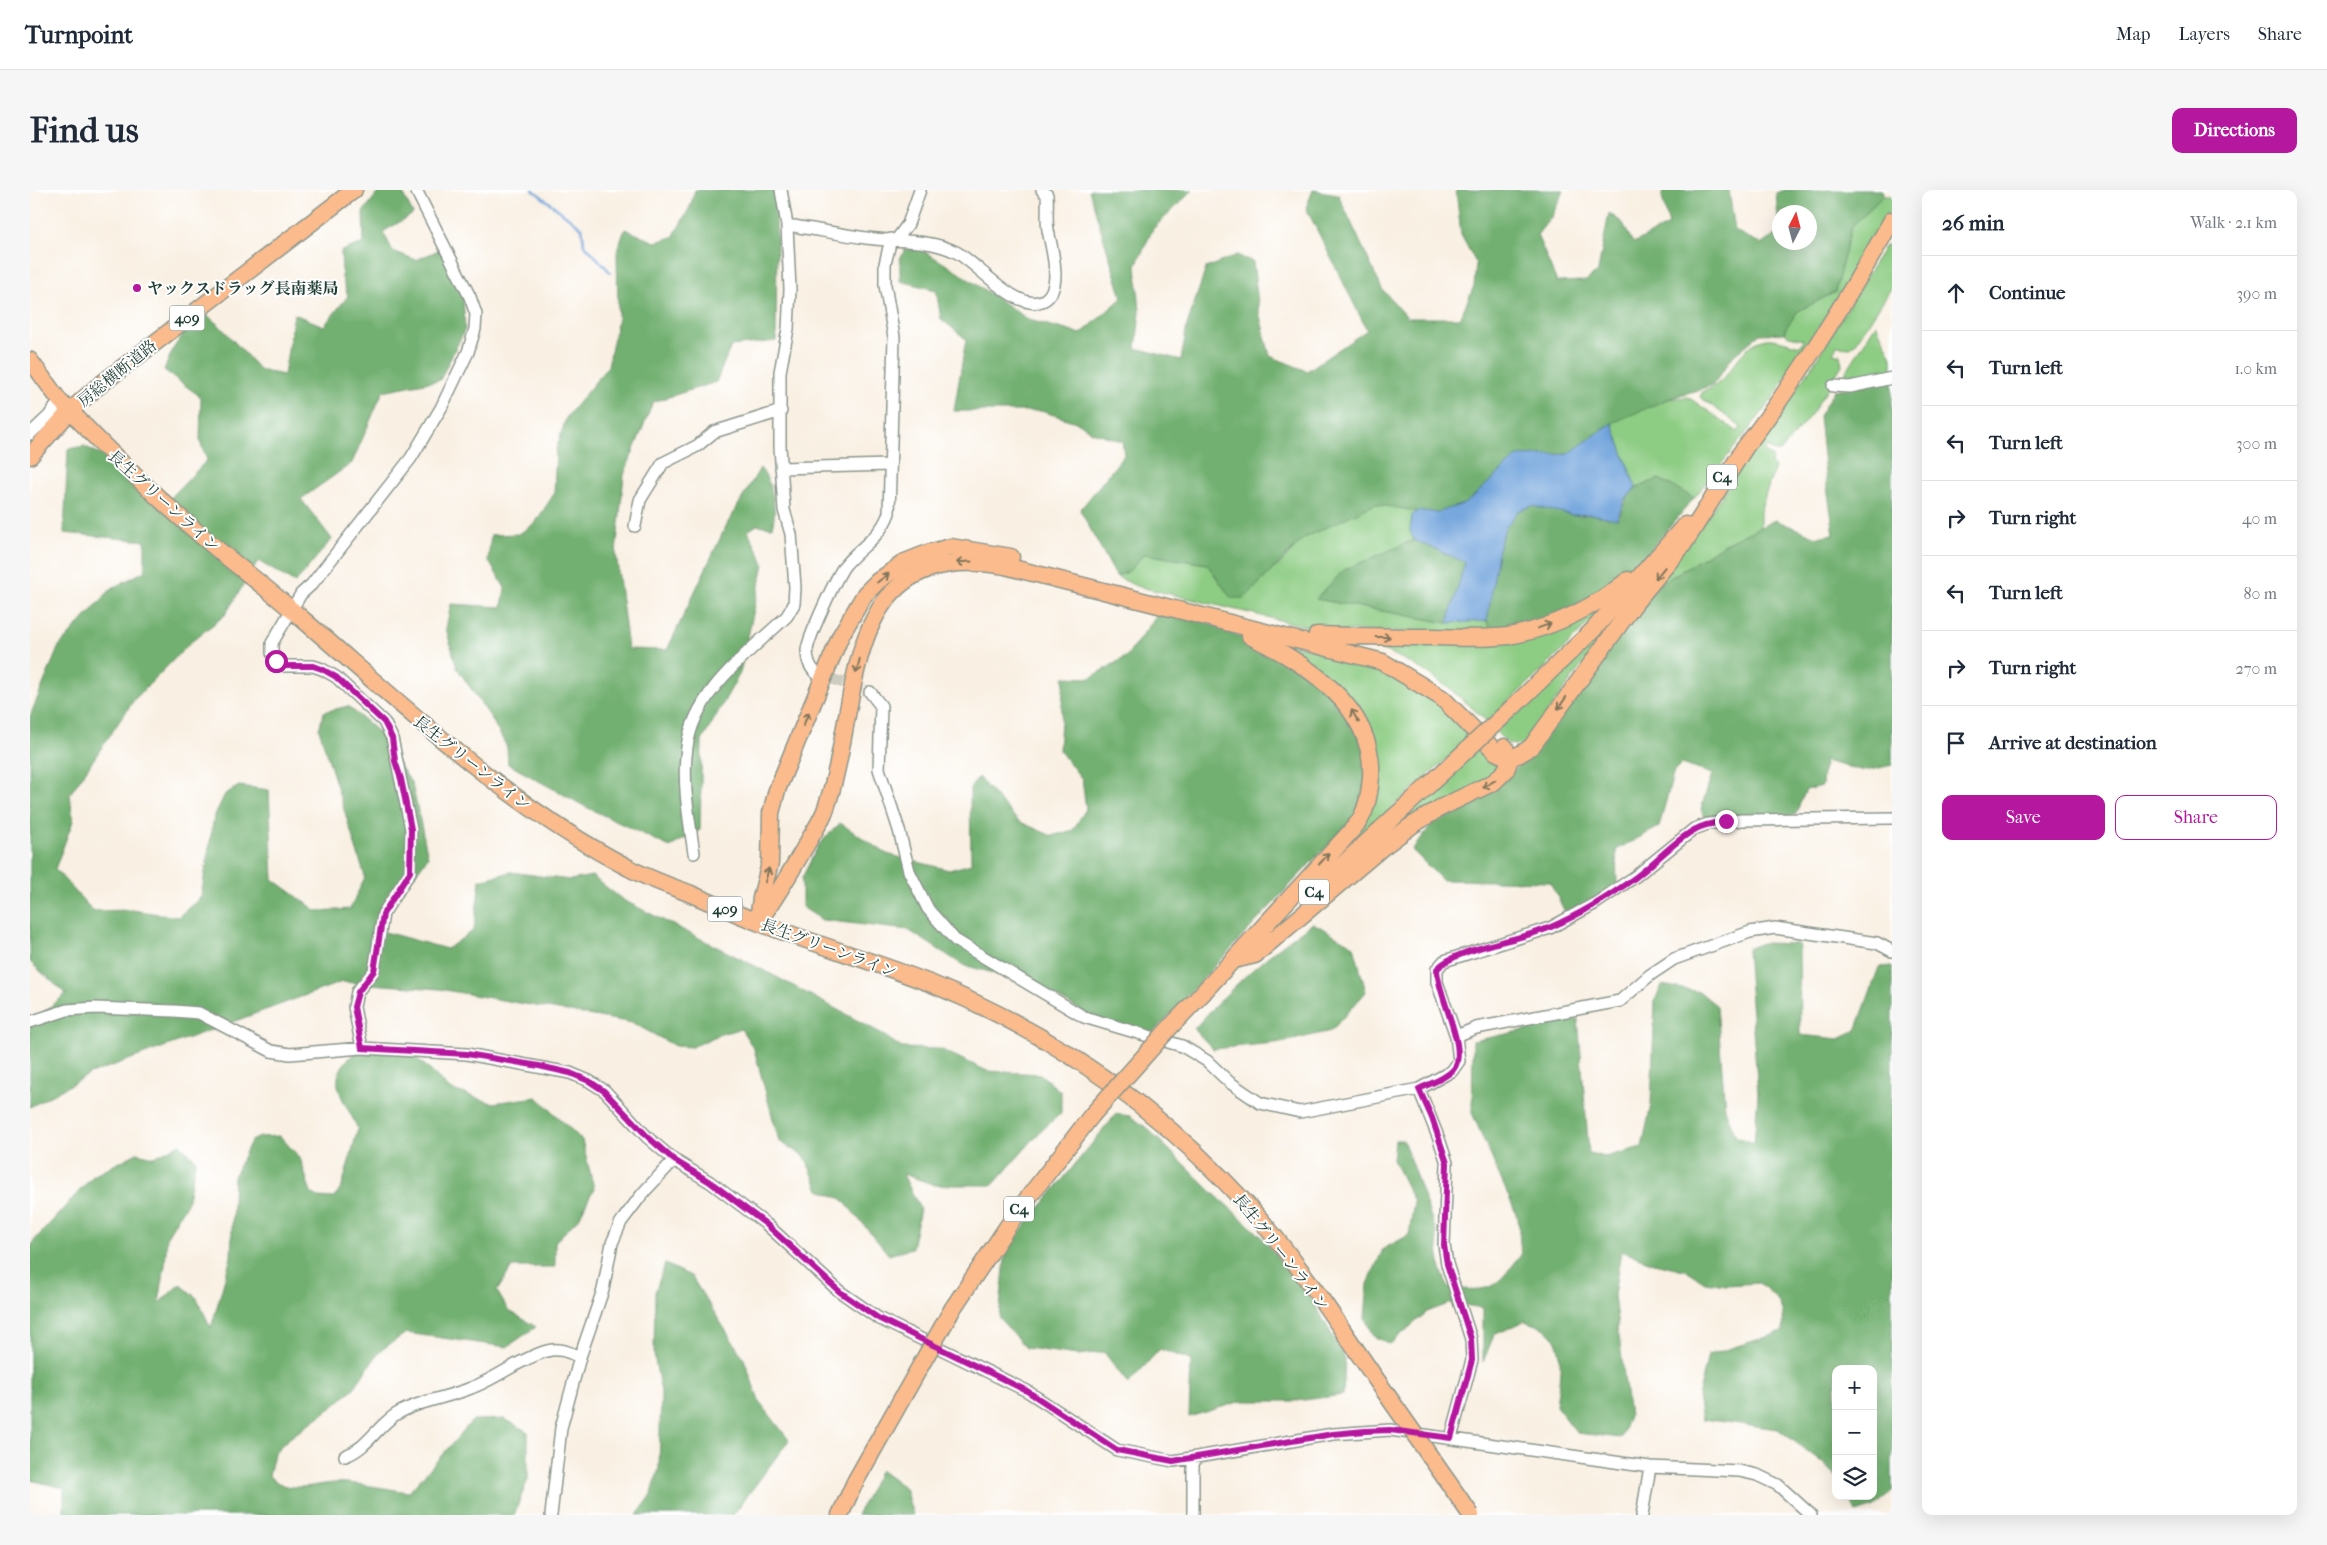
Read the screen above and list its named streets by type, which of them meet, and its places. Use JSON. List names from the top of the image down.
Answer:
{
  "streets": {
    "highway": [
      "409",
      "房総横断道路",
      "C4",
      "長生グリーンライン"
    ]
  },
  "crossings": [
    ["房総横断道路", "長生グリーンライン"]
  ],
  "places": ["ヤックスドラッグ長南薬局"],
  "north": "top",
  "page": {
    "header": "Turnpoint",
    "nav": ["Map", "Layers", "Share"],
    "buttons": [
      "Directions",
      ["Save", "Share"]
    ],
    "title": "Find us",
    "heading": ["26 min", "Walk · 2.1 km"],
    "list": [
      ["Continue", "390 m"],
      ["Turn left", "1.0 km"],
      ["Turn left", "300 m"],
      ["Turn right", "40 m"],
      ["Turn left", "80 m"],
      ["Turn right", "270 m"],
      "Arrive at destination"
    ],
    "map_buttons": ["+", "−"]
  }
}
